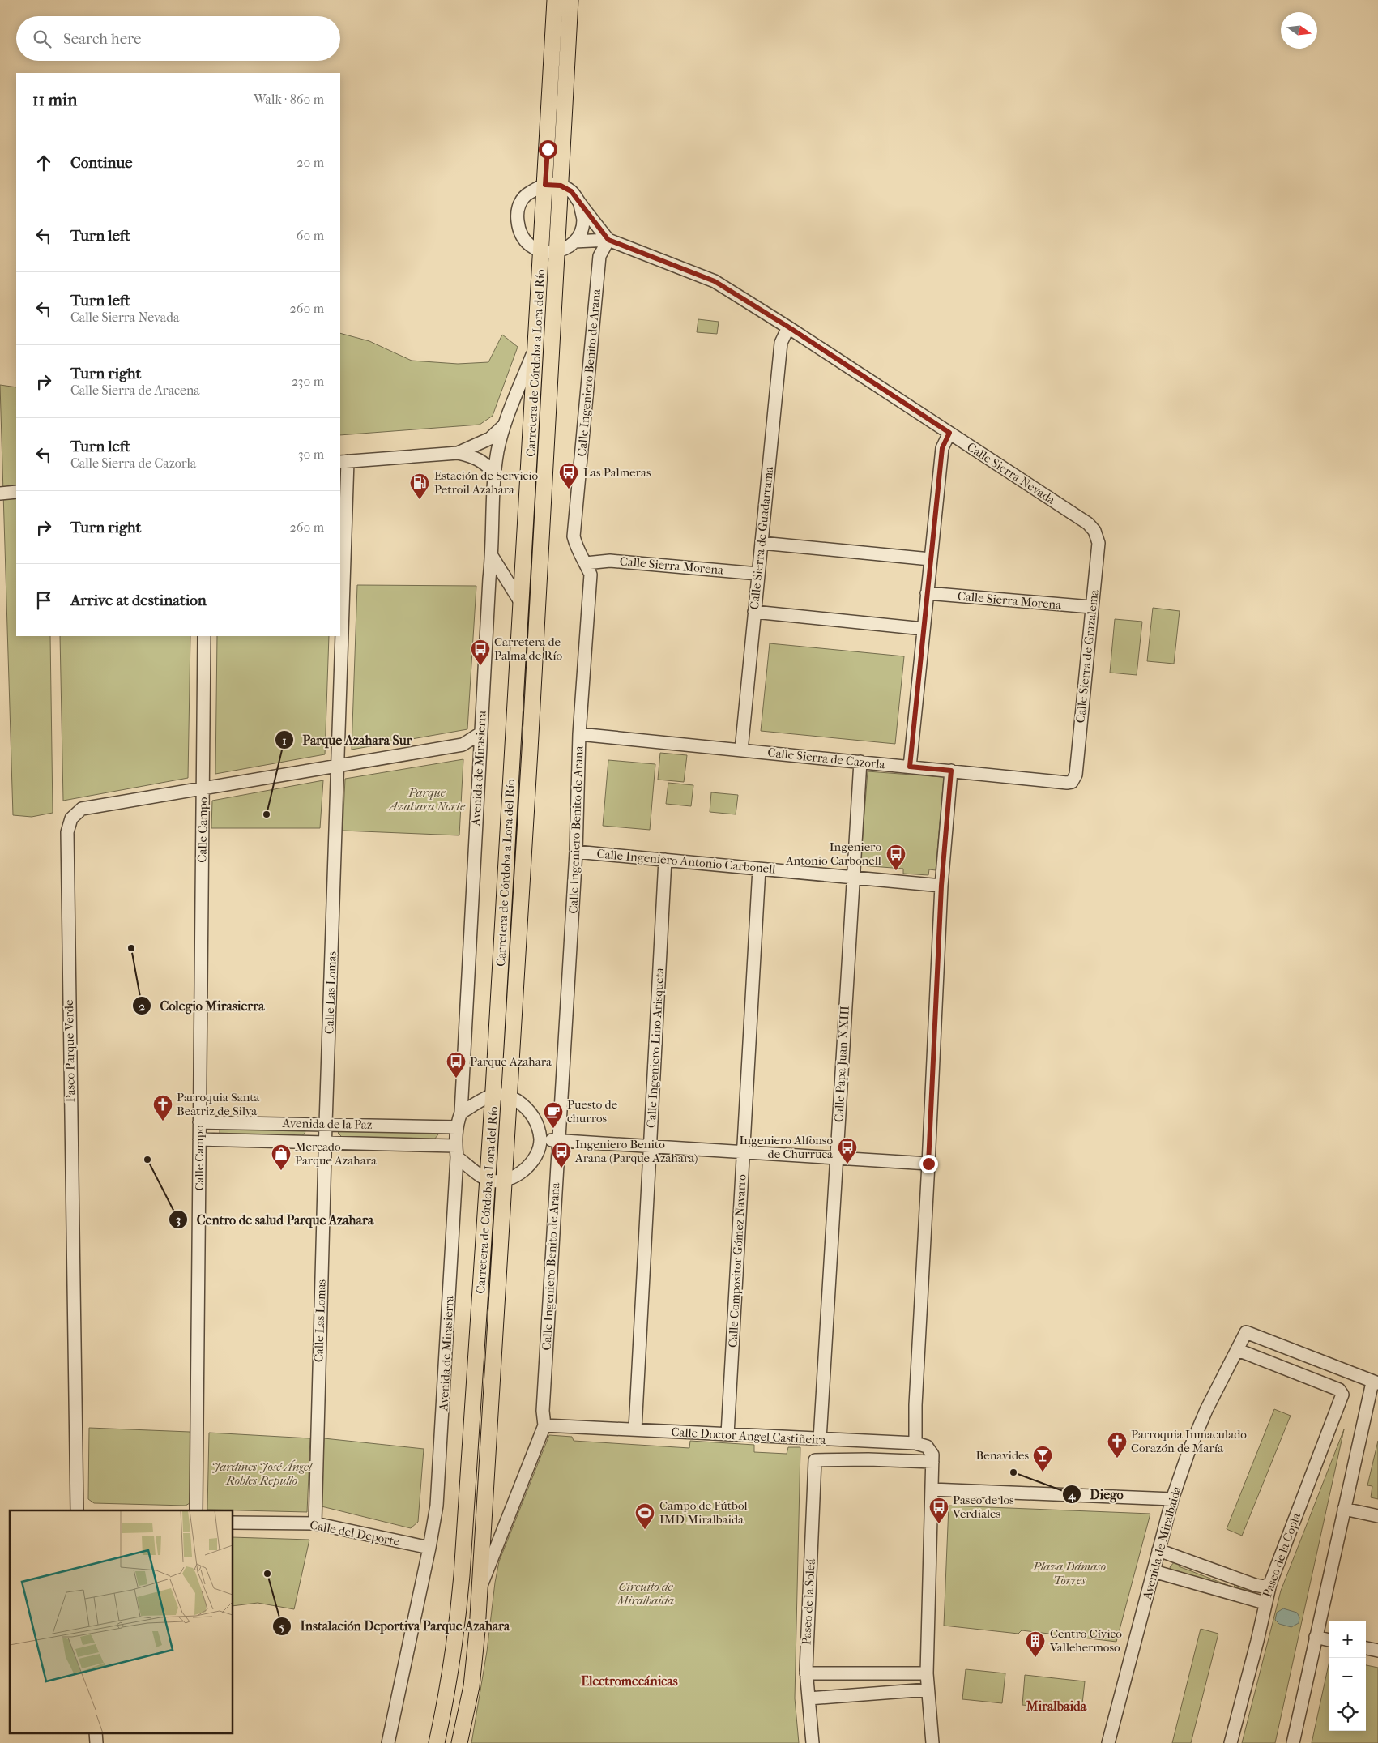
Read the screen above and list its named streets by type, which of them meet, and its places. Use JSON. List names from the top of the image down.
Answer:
{
  "streets": {
    "main road": ["Carretera de Córdoba a Lora del Río"],
    "street": [
      "Calle Ingeniero Benito de Arana",
      "Calle Sierra Nevada",
      "Calle Sierra de Guadarrama",
      "Calle Sierra Morena",
      "Calle Sierra de Grazalema",
      "Calle Sierra de Cazorla",
      "Avenida de Mirasierra",
      "Calle Campo",
      "Calle Ingeniero Antonio Carbonell",
      "Calle Las Lomas",
      "Calle Ingeniero Lino Arisqueta",
      "Paseo Parque Verde",
      "Calle Papa Juan XXIII",
      "Avenida de la Paz",
      "Calle Compositor Gómez Navarro",
      "Calle Doctor Angel Castiñeira",
      "Calle del Deporte",
      "Avenida de Miralbaida",
      "Paseo de la Copla",
      "Paseo de la Soleá"
    ]
  },
  "crossings": [
    ["Carretera de Córdoba a Lora del Río", "Avenida de Mirasierra"],
    ["Calle Ingeniero Benito de Arana", "Calle Sierra Nevada"],
    ["Calle Ingeniero Benito de Arana", "Calle Sierra Morena"],
    ["Calle Ingeniero Benito de Arana", "Calle Sierra de Cazorla"],
    ["Calle Ingeniero Benito de Arana", "Calle Ingeniero Antonio Carbonell"],
    ["Calle Ingeniero Benito de Arana", "Calle Doctor Angel Castiñeira"],
    ["Calle Sierra Nevada", "Calle Sierra de Guadarrama"],
    ["Calle Sierra Nevada", "Calle Sierra de Grazalema"],
    ["Calle Sierra de Guadarrama", "Calle Sierra Morena"],
    ["Calle Sierra de Guadarrama", "Calle Sierra de Cazorla"],
    ["Calle Sierra Morena", "Calle Sierra de Grazalema"],
    ["Calle Sierra de Grazalema", "Calle Sierra de Cazorla"],
    ["Calle Sierra de Cazorla", "Calle Papa Juan XXIII"],
    ["Avenida de Mirasierra", "Avenida de la Paz"],
    ["Avenida de Mirasierra", "Calle del Deporte"],
    ["Calle Campo", "Paseo Parque Verde"],
    ["Calle Campo", "Avenida de la Paz"],
    ["Calle Ingeniero Antonio Carbonell", "Calle Ingeniero Lino Arisqueta"],
    ["Calle Ingeniero Antonio Carbonell", "Calle Papa Juan XXIII"],
    ["Calle Ingeniero Antonio Carbonell", "Calle Compositor Gómez Navarro"],
    ["Calle Las Lomas", "Paseo Parque Verde"],
    ["Calle Las Lomas", "Avenida de la Paz"],
    ["Calle Las Lomas", "Calle del Deporte"],
    ["Calle Ingeniero Lino Arisqueta", "Calle Doctor Angel Castiñeira"],
    ["Calle Papa Juan XXIII", "Calle Doctor Angel Castiñeira"],
    ["Calle Compositor Gómez Navarro", "Calle Doctor Angel Castiñeira"],
    ["Avenida de Miralbaida", "Paseo de la Copla"]
  ],
  "districts": ["Electromecánicas", "Miralbaida"],
  "parks": [
    "Parque Azahara Norte",
    "Jardines José Ángel Robles Repullo",
    "Plaza Dámaso Torres",
    "Circuito de Miralbaida"
  ],
  "places": {
    "bus stop": [
      "Las Palmeras",
      "Carretera de Palma de Río",
      "Ingeniero Antonio Carbonell",
      "Parque Azahara",
      "Ingeniero Alfonso de Churruca",
      "Ingeniero Benito Arana (Parque Azahara)",
      "Paseo de los Verdiales"
    ],
    "fuel station": ["Estación de Servicio Petroil Azahara"],
    "other": [
      "Parque Azahara Sur",
      "Colegio Mirasierra",
      "Centro de salud Parque Azahara",
      "Diego",
      "Instalación Deportiva Parque Azahara"
    ],
    "church": ["Parroquia Santa Beatriz de Silva", "Parroquia Inmaculado Corazón de María"],
    "cafe": ["Puesto de churros"],
    "shop": ["Mercado Parque Azahara"],
    "bar": ["Benavides"],
    "sports": ["Campo de Fútbol IMD Miralbaida"],
    "building": ["Centro Cívico Vallehermoso"]
  },
  "north": "right",
  "page": {
    "search": "Search here",
    "heading": ["11 min", "Walk · 860 m"],
    "list": [
      ["Continue", "20 m"],
      ["Turn left", "60 m"],
      ["Turn left", "Calle Sierra Nevada", "260 m"],
      ["Turn right", "Calle Sierra de Aracena", "230 m"],
      ["Turn left", "Calle Sierra de Cazorla", "30 m"],
      ["Turn right", "260 m"],
      "Arrive at destination"
    ],
    "map_buttons": ["+", "−"]
  }
}
